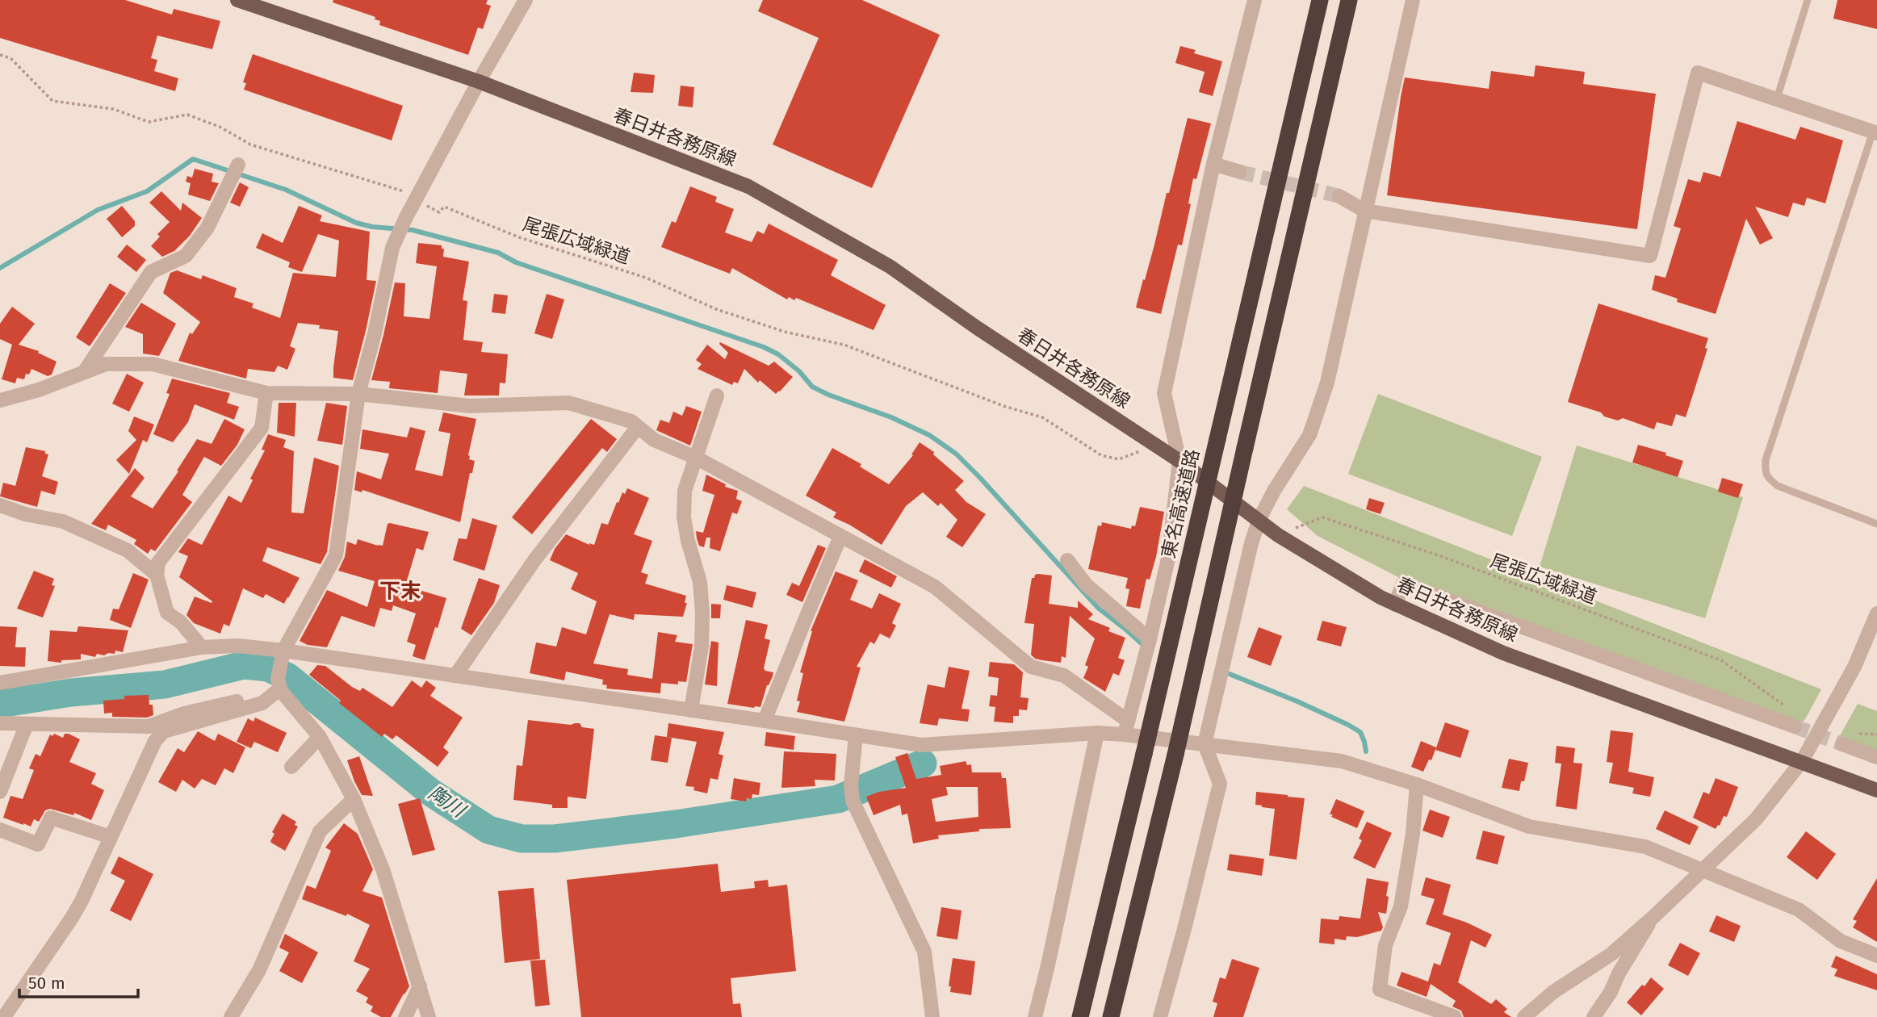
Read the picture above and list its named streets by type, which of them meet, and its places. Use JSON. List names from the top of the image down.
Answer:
{
  "streets": {
    "highway": ["東名高速道路"],
    "main road": ["春日井各務原線"],
    "path": ["尾張広域緑道"]
  },
  "crossings": [
    ["春日井各務原線", "尾張広域緑道"]
  ],
  "districts": ["下末"],
  "water": ["陶川"],
  "scale_bar": "50 m"
}
